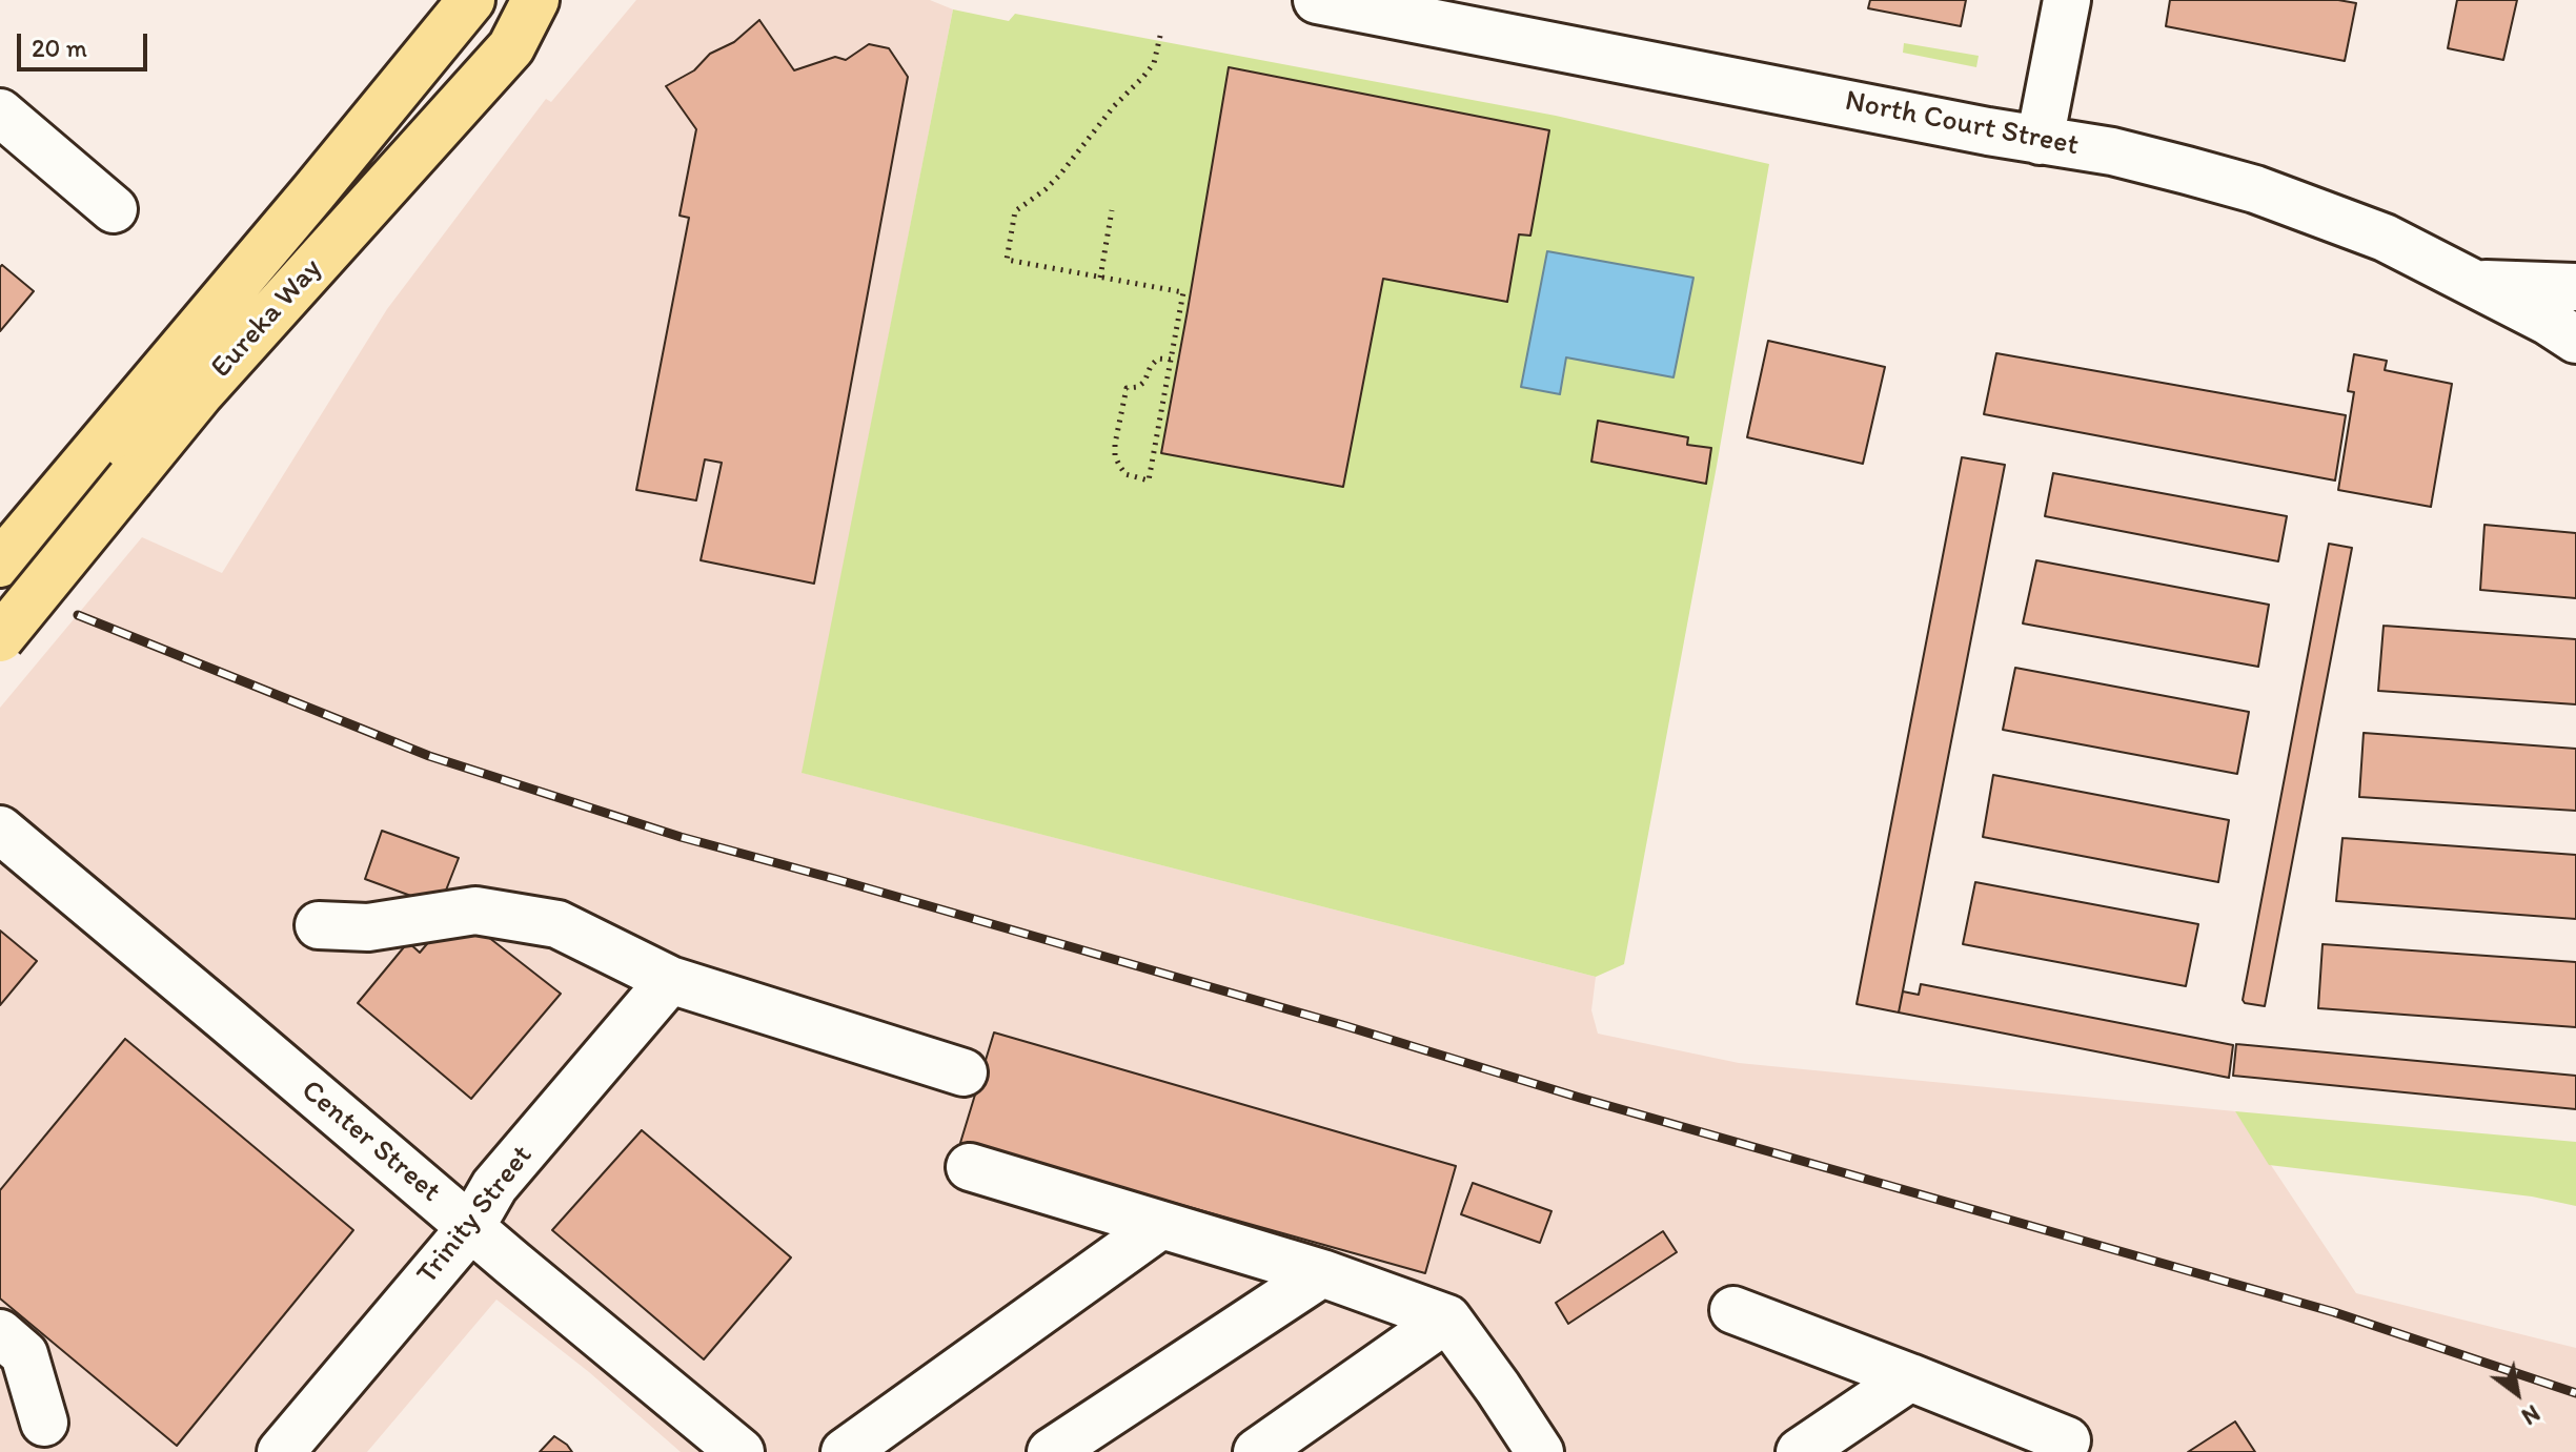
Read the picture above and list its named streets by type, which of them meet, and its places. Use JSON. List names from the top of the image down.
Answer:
{
  "streets": {
    "highway": ["Eureka Way"],
    "street": ["North Court Street", "Center Street", "Trinity Street"]
  },
  "crossings": [
    ["Center Street", "Trinity Street"]
  ],
  "scale_bar": "20 m",
  "north": "bottom right"
}
